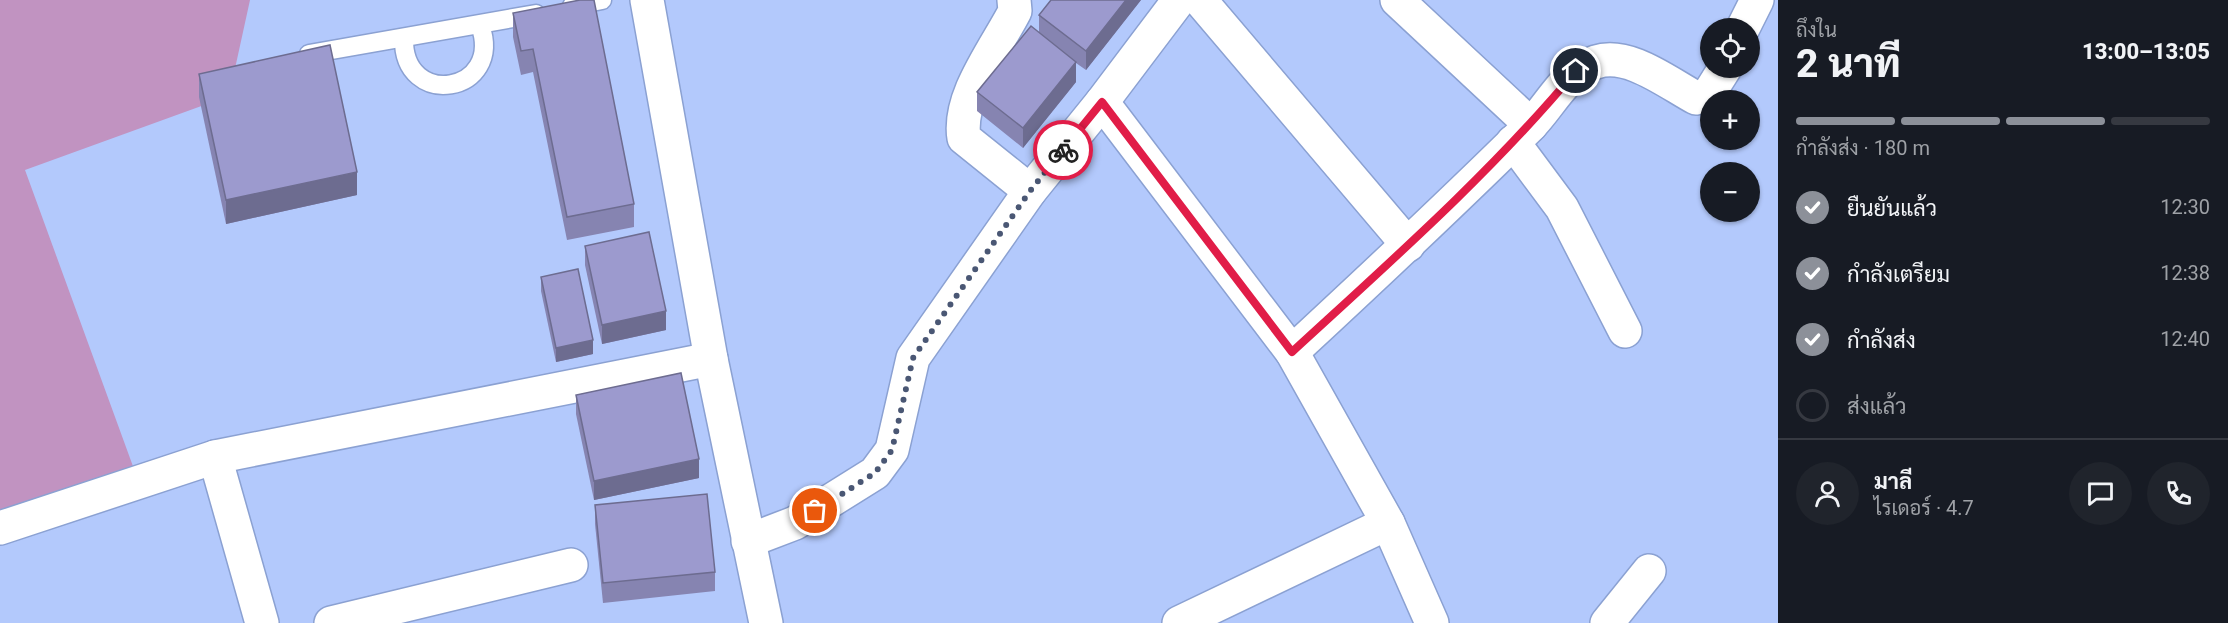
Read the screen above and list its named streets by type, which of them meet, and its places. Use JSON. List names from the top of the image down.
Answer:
{
  "page": {
    "heading": ["2 นาที", "ถึงใน", "13:00–13:05"],
    "panel": ["มาลี", "ไรเดอร์ · 4.7"],
    "map_buttons": ["+", "−"],
    "bar": "กำลังส่ง · 180 m",
    "list": [
      ["ยืนยันแล้ว", "12:30"],
      ["กำลังเตรียม", "12:38"],
      ["กำลังส่ง", "12:40"],
      "ส่งแล้ว"
    ]
  }
}
